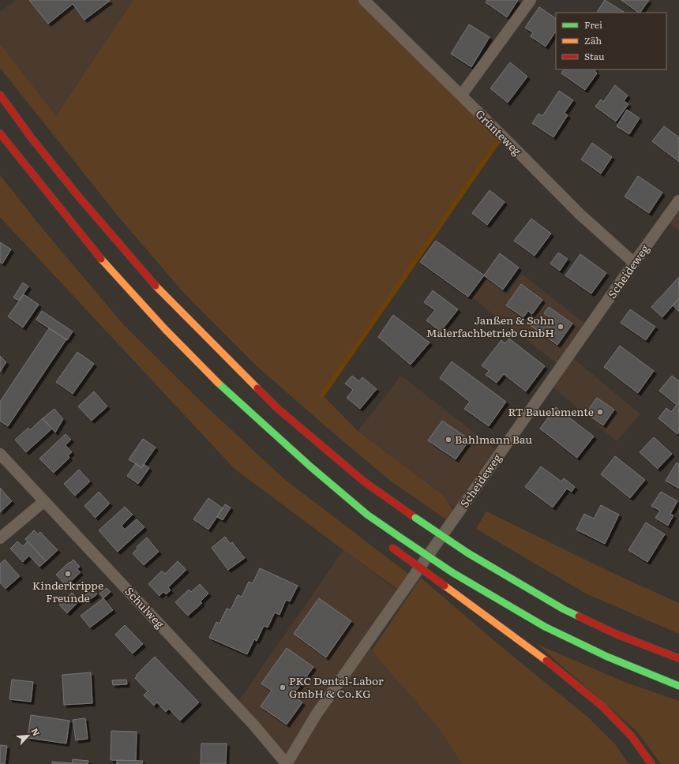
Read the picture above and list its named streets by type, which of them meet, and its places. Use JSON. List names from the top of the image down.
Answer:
{
  "streets": {
    "street": ["Grünteweg", "Scheideweg", "Schulweg"]
  },
  "crossings": [
    ["Grünteweg", "Scheideweg"],
    ["Scheideweg", "Schulweg"]
  ],
  "places": [
    "Janßen & Sohn Malerfachbetrieb GmbH",
    "RT Bauelemente",
    "Bahlmann Bau",
    "Kinderkrippe Freunde",
    "PKC Dental-Labor GmbH & Co.KG"
  ],
  "legend": ["Frei", "Zäh", "Stau"],
  "north": "top right"
}
